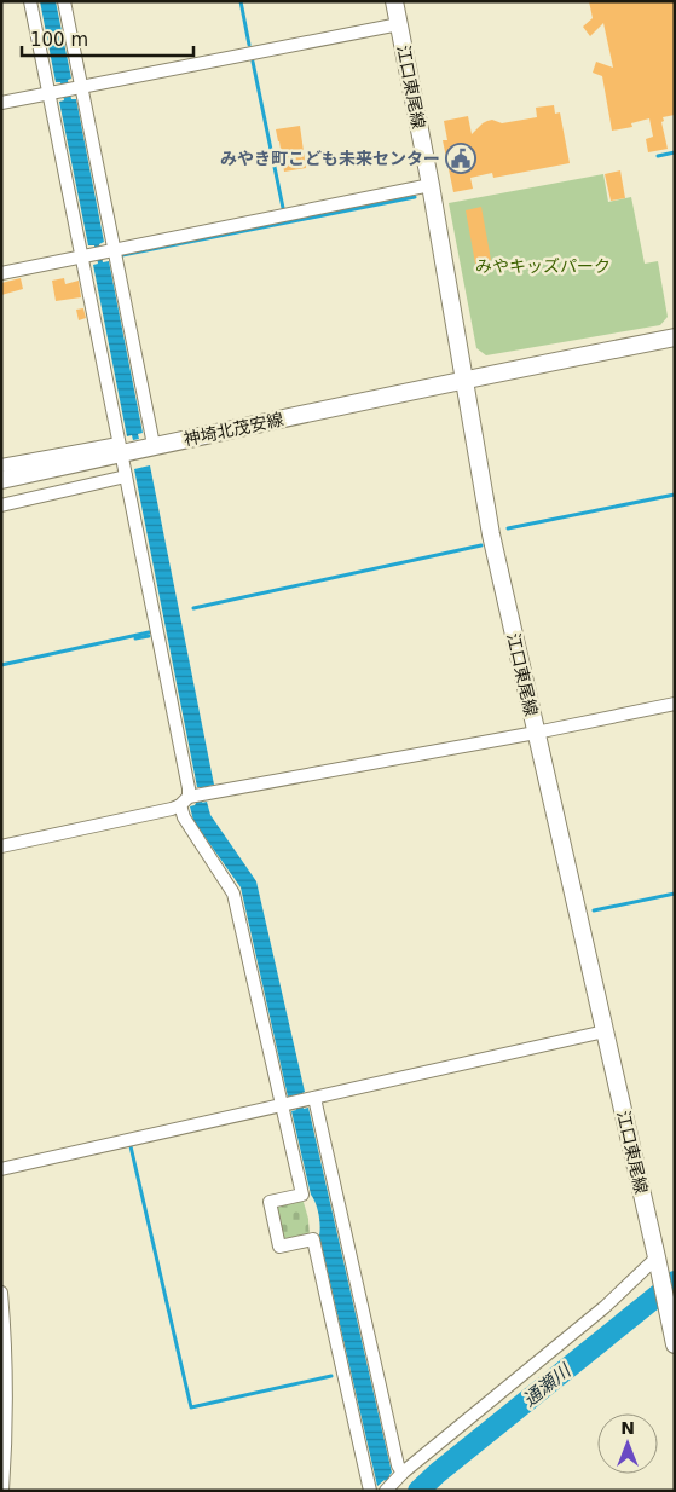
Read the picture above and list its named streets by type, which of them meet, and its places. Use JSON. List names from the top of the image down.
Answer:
{
  "streets": {
    "main road": ["江口東尾線", "神埼北茂安線"]
  },
  "crossings": [
    ["江口東尾線", "神埼北茂安線"]
  ],
  "water": ["通瀬川"],
  "parks": ["みやキッズパーク"],
  "places": {
    "public building": ["みやき町こども未来センター"]
  },
  "scale_bar": "100 m",
  "north": "top"
}
